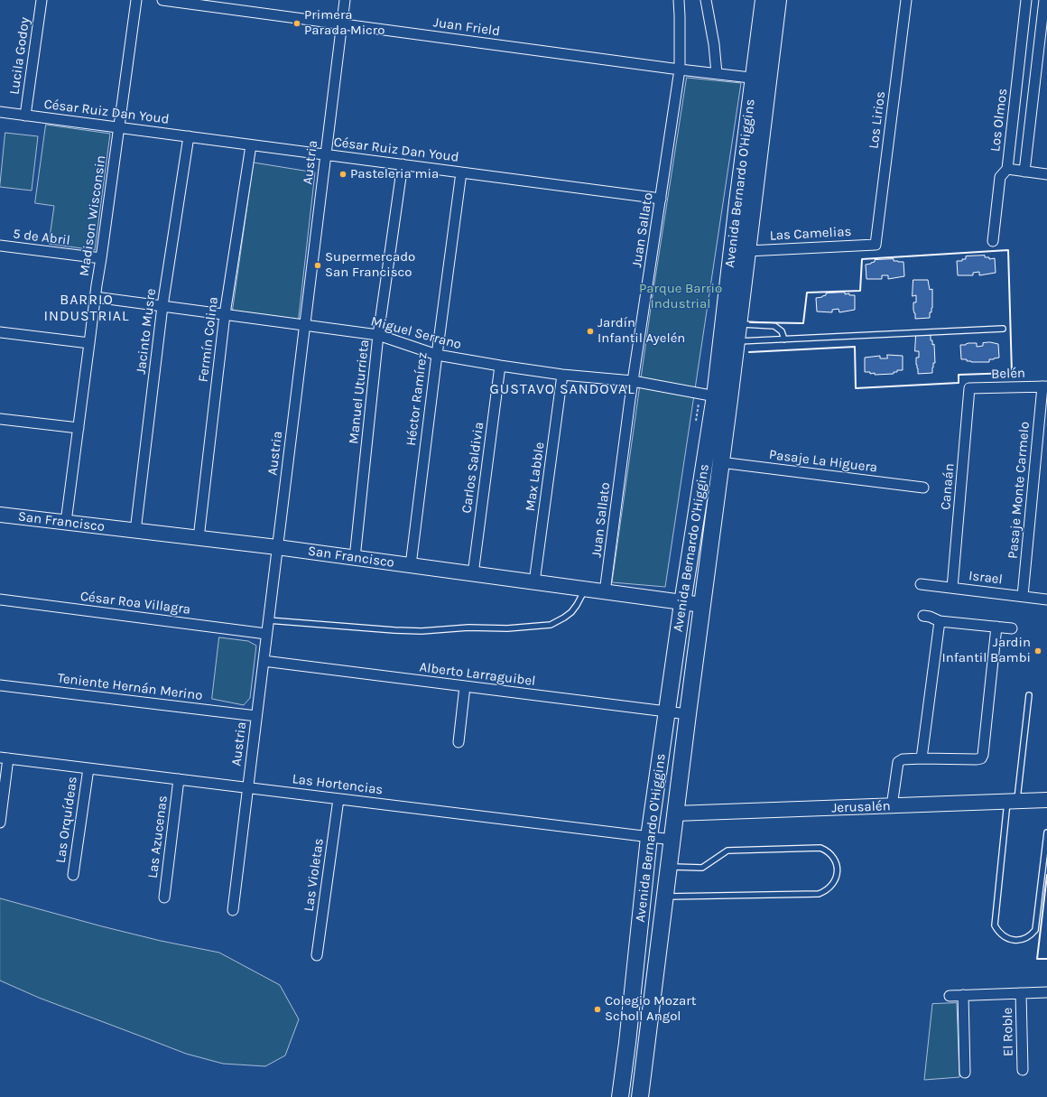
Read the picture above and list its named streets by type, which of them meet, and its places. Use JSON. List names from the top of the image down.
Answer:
{
  "streets": {
    "main road": ["Avenida Bernardo O'Higgins"],
    "street": [
      "Juan Frield",
      "Lucila Godoy",
      "César Ruiz Dan Youd",
      "Los Lirios",
      "Los Olmos",
      "Austria",
      "Madison Wisconsin",
      "Juan Sallato",
      "Las Camelias",
      "5 de Abril",
      "Jacinto Musre",
      "Miguel Serrano",
      "Fermín Colina",
      "Belén",
      "Manuel Uturrieta",
      "Héctor Ramírez",
      "Pasaje La Higuera",
      "Carlos Saldivia",
      "Max Labble",
      "Canaán",
      "Pasaje Monte Carmelo",
      "San Francisco",
      "Israel",
      "César Roa Villagra",
      "Alberto Larraguibel",
      "Teniente Hernán Merino",
      "Las Hortencias",
      "Jerusalén",
      "Las Orquídeas",
      "Las Azucenas",
      "Las Violetas",
      "El Roble"
    ]
  },
  "crossings": [
    ["Juan Frield", "Austria"],
    ["Juan Frield", "Avenida Bernardo O'Higgins"],
    ["Juan Frield", "Juan Sallato"],
    ["Lucila Godoy", "César Ruiz Dan Youd"],
    ["César Ruiz Dan Youd", "Austria"],
    ["César Ruiz Dan Youd", "Madison Wisconsin"],
    ["César Ruiz Dan Youd", "Juan Sallato"],
    ["César Ruiz Dan Youd", "Jacinto Musre"],
    ["César Ruiz Dan Youd", "Fermín Colina"],
    ["César Ruiz Dan Youd", "Manuel Uturrieta"],
    ["César Ruiz Dan Youd", "Héctor Ramírez"],
    ["Los Lirios", "Las Camelias"],
    ["Austria", "Miguel Serrano"],
    ["Austria", "San Francisco"],
    ["Austria", "César Roa Villagra"],
    ["Austria", "Alberto Larraguibel"],
    ["Austria", "Teniente Hernán Merino"],
    ["Austria", "Las Hortencias"],
    ["Avenida Bernardo O'Higgins", "Las Camelias"],
    ["Avenida Bernardo O'Higgins", "Miguel Serrano"],
    ["Avenida Bernardo O'Higgins", "Pasaje La Higuera"],
    ["Avenida Bernardo O'Higgins", "San Francisco"],
    ["Avenida Bernardo O'Higgins", "Alberto Larraguibel"],
    ["Avenida Bernardo O'Higgins", "Las Hortencias"],
    ["Avenida Bernardo O'Higgins", "Jerusalén"],
    ["Madison Wisconsin", "5 de Abril"],
    ["Madison Wisconsin", "Miguel Serrano"],
    ["Madison Wisconsin", "San Francisco"],
    ["Juan Sallato", "Miguel Serrano"],
    ["Juan Sallato", "San Francisco"],
    ["Jacinto Musre", "Miguel Serrano"],
    ["Jacinto Musre", "San Francisco"],
    ["Miguel Serrano", "Fermín Colina"],
    ["Miguel Serrano", "Manuel Uturrieta"],
    ["Miguel Serrano", "Héctor Ramírez"],
    ["Miguel Serrano", "Carlos Saldivia"],
    ["Miguel Serrano", "Max Labble"],
    ["Fermín Colina", "San Francisco"],
    ["Belén", "Canaán"],
    ["Belén", "Pasaje Monte Carmelo"],
    ["Manuel Uturrieta", "San Francisco"],
    ["Héctor Ramírez", "San Francisco"],
    ["Carlos Saldivia", "San Francisco"],
    ["Max Labble", "San Francisco"],
    ["Canaán", "Israel"],
    ["Pasaje Monte Carmelo", "Israel"],
    ["Las Hortencias", "Las Orquídeas"],
    ["Las Hortencias", "Las Azucenas"],
    ["Las Hortencias", "Las Violetas"]
  ],
  "districts": ["BARRIO INDUSTRIAL", "GUSTAVO SANDOVAL"],
  "parks": ["Parque Barrio Industrial"],
  "places": [
    "Primera Parada Micro",
    "Pasteleria mia",
    "Supermercado San Francisco",
    "Jardín Infantil Ayelén",
    "Jardin Infantil Bambi",
    "Colegio Mozart Scholl Angol"
  ]
}
